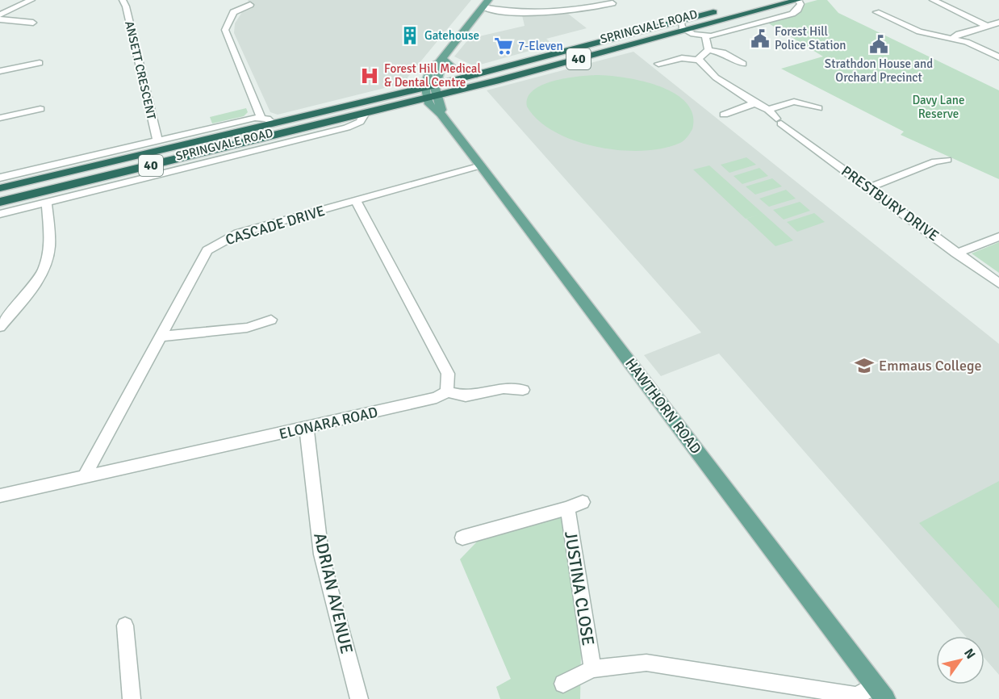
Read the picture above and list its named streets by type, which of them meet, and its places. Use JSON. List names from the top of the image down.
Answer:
{
  "streets": {
    "highway": ["SPRINGVALE ROAD", "40"],
    "main road": ["HAWTHORN ROAD"],
    "street": [
      "ANSETT CRESCENT",
      "PRESTBURY DRIVE",
      "CASCADE DRIVE",
      "ELONARA ROAD",
      "JUSTINA CLOSE",
      "ADRIAN AVENUE"
    ]
  },
  "crossings": [
    ["SPRINGVALE ROAD", "ANSETT CRESCENT"],
    ["SPRINGVALE ROAD", "HAWTHORN ROAD"],
    ["CASCADE DRIVE", "HAWTHORN ROAD"],
    ["CASCADE DRIVE", "ELONARA ROAD"],
    ["ELONARA ROAD", "ADRIAN AVENUE"]
  ],
  "parks": ["Davy Lane Reserve"],
  "places": {
    "building": ["Gatehouse"],
    "public building": ["Forest Hill Police Station", "Strathdon House and Orchard Precinct"],
    "supermarket": ["7-Eleven"],
    "hospital": ["Forest Hill Medical & Dental Centre"],
    "school or university": ["Emmaus College"]
  },
  "north": "top right"
}
